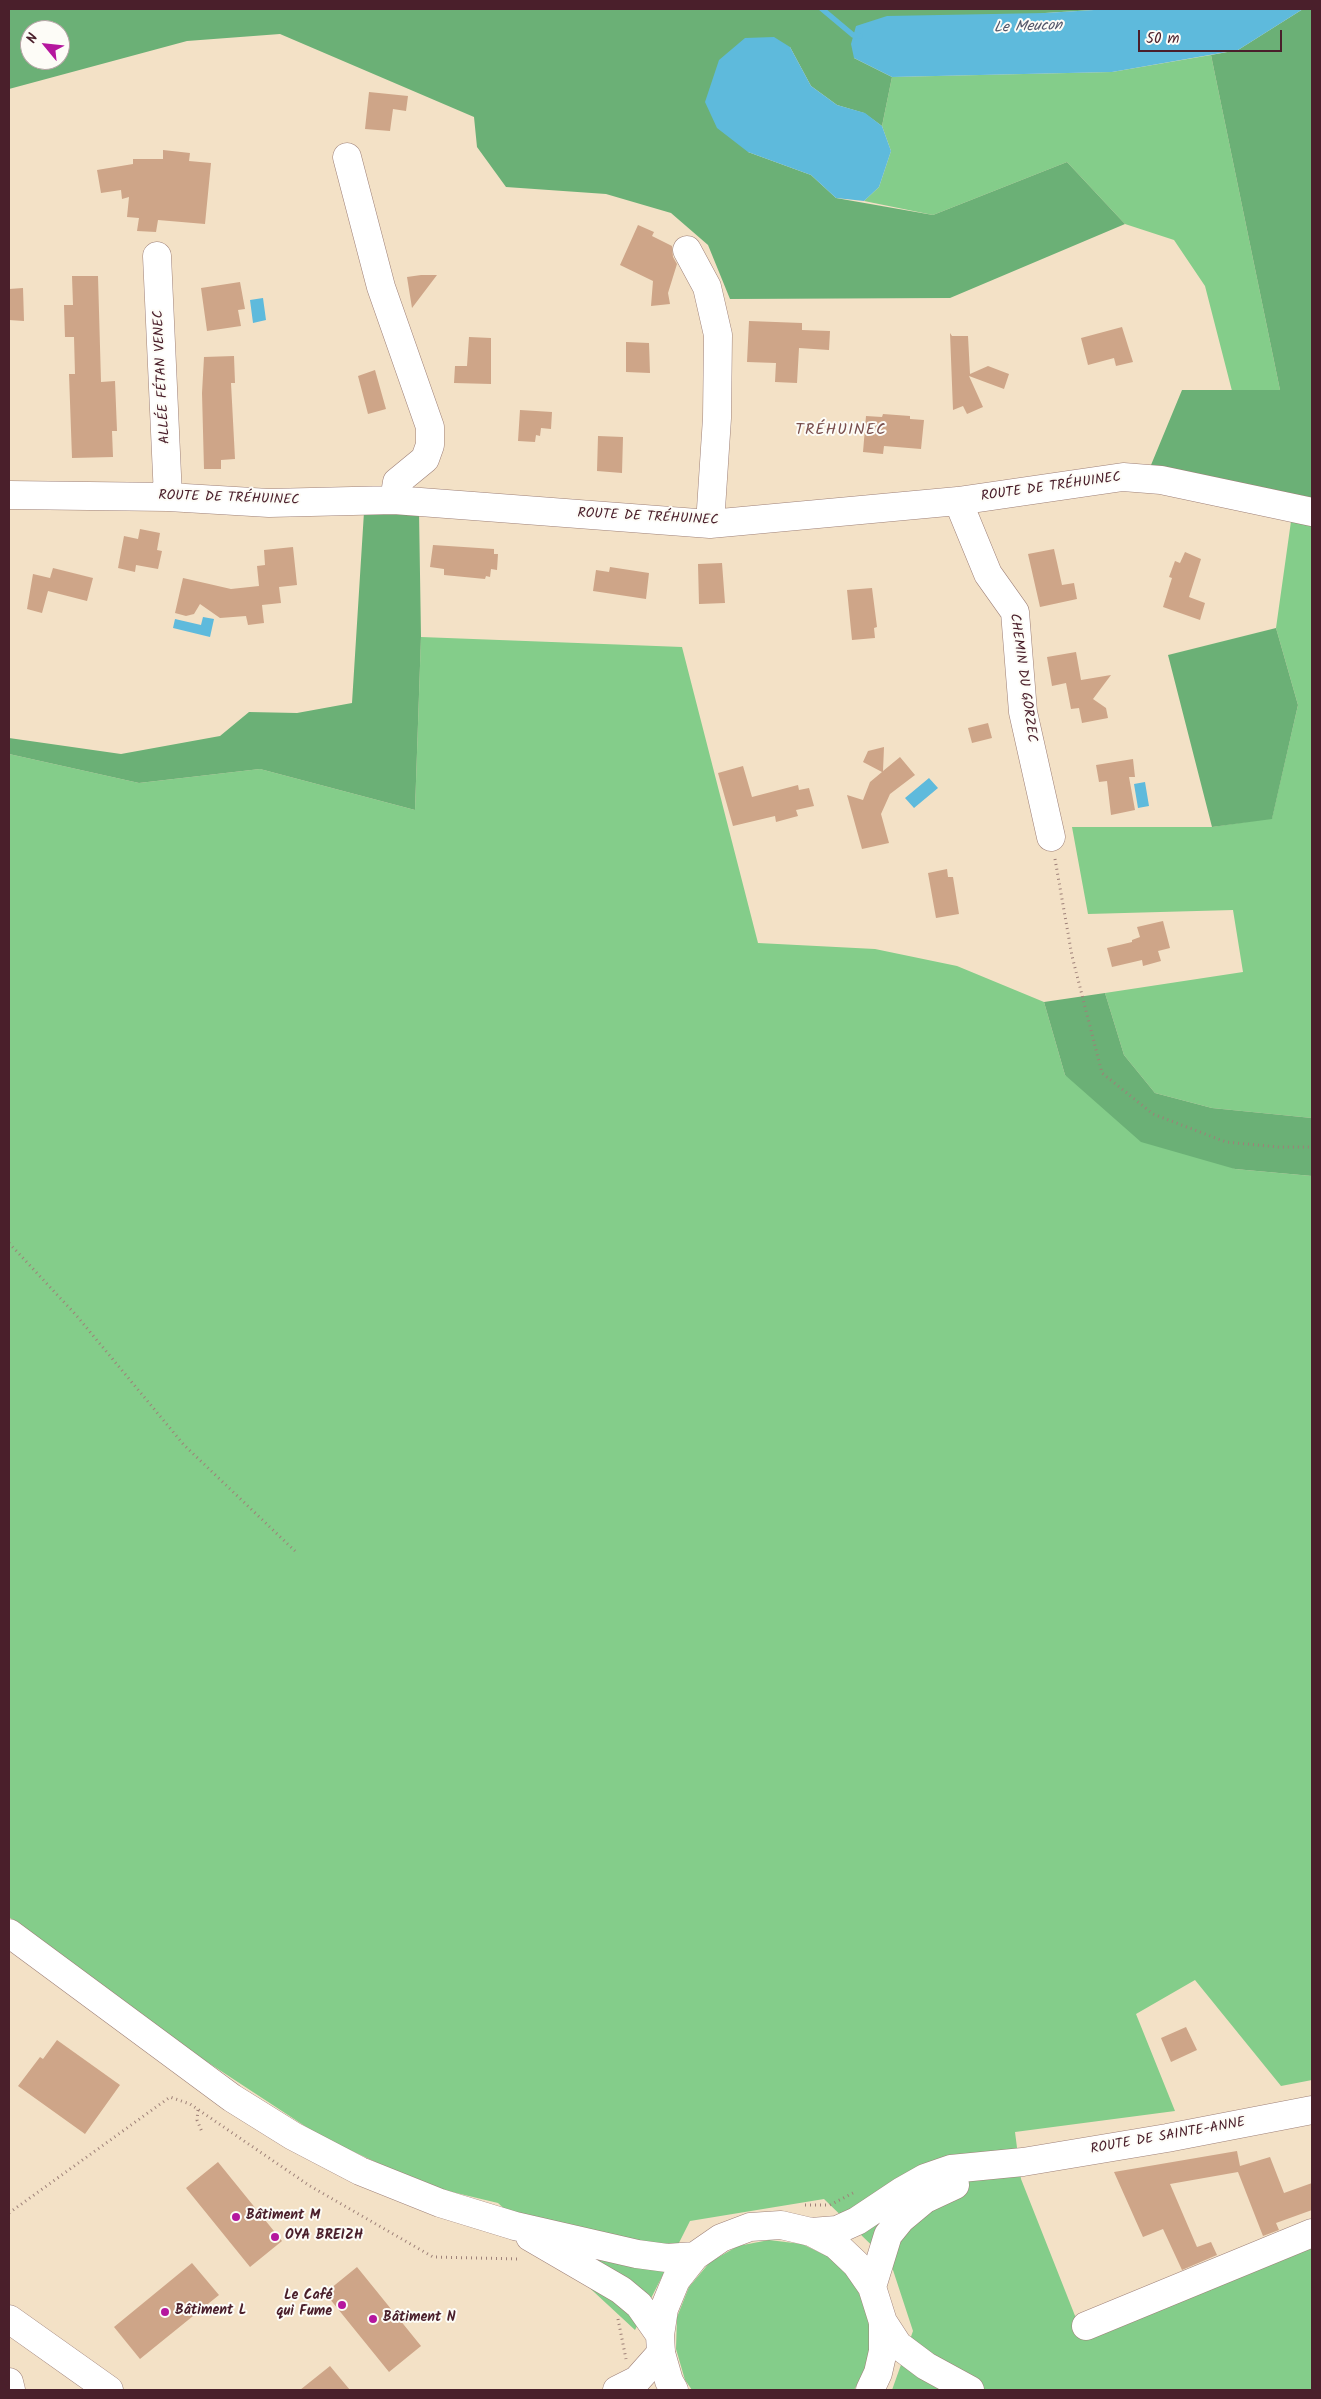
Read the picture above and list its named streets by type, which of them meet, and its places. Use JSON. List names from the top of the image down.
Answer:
{
  "streets": {
    "street": [
      "ALLÉE FÉTAN VENEC",
      "ROUTE DE TRÉHUINEC",
      "CHEMIN DU GORZEC",
      "ROUTE DE SAINTE-ANNE"
    ]
  },
  "crossings": [
    ["ALLÉE FÉTAN VENEC", "ROUTE DE TRÉHUINEC"],
    ["ROUTE DE TRÉHUINEC", "CHEMIN DU GORZEC"]
  ],
  "districts": ["TRÉHUINEC"],
  "water": ["Le Meucon"],
  "places": [
    "Bâtiment M",
    "OYA BREIZH",
    "Le Café qui Fume",
    "Bâtiment L",
    "Bâtiment N"
  ],
  "scale_bar": "50 m",
  "north": "top left"
}
